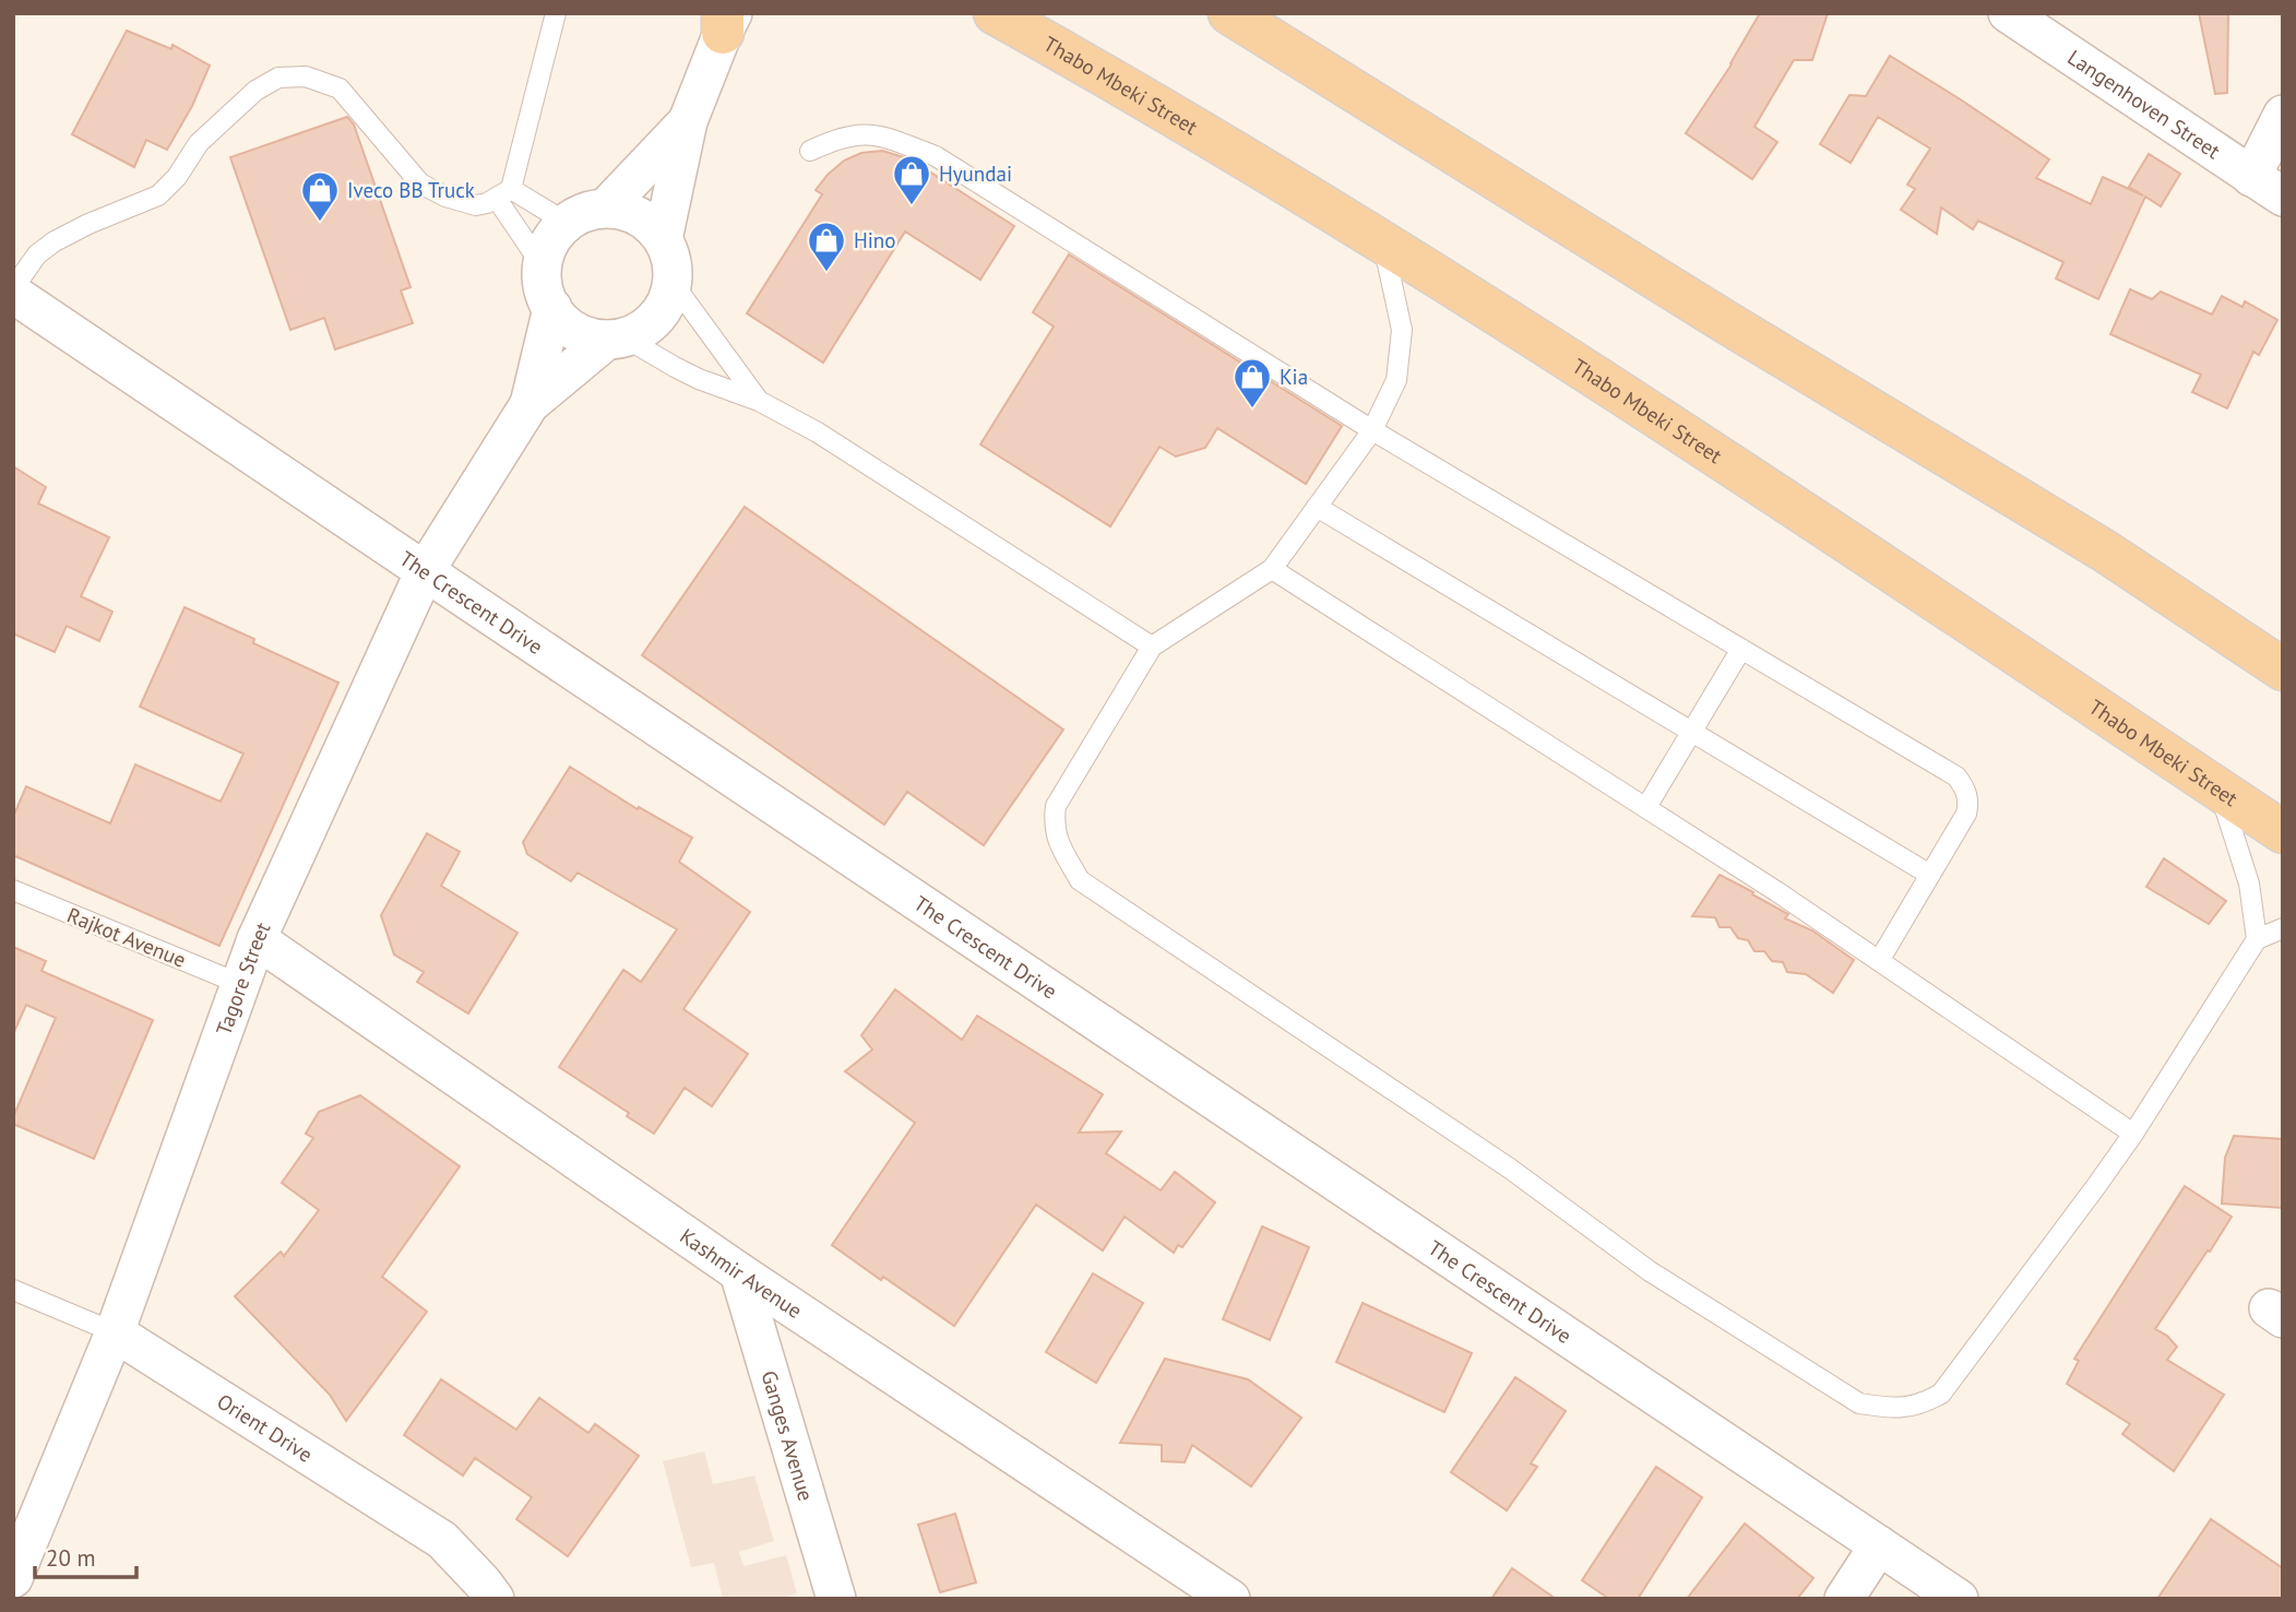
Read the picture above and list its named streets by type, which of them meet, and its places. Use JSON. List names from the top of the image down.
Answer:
{
  "streets": {
    "main road": ["Thabo Mbeki Street"],
    "street": [
      "Langenhoven Street",
      "The Crescent Drive",
      "Tagore Street",
      "Kashmir Avenue",
      "Orient Drive",
      "Ganges Avenue"
    ],
    "lane": ["Rajkot Avenue"]
  },
  "crossings": [
    ["The Crescent Drive", "Tagore Street"],
    ["Rajkot Avenue", "Tagore Street"],
    ["Tagore Street", "Kashmir Avenue"],
    ["Tagore Street", "Orient Drive"],
    ["Kashmir Avenue", "Ganges Avenue"]
  ],
  "places": {
    "shop": [
      "Hyundai",
      "Iveco BB Truck",
      "Hino",
      "Kia"
    ]
  },
  "scale_bar": "20 m"
}
